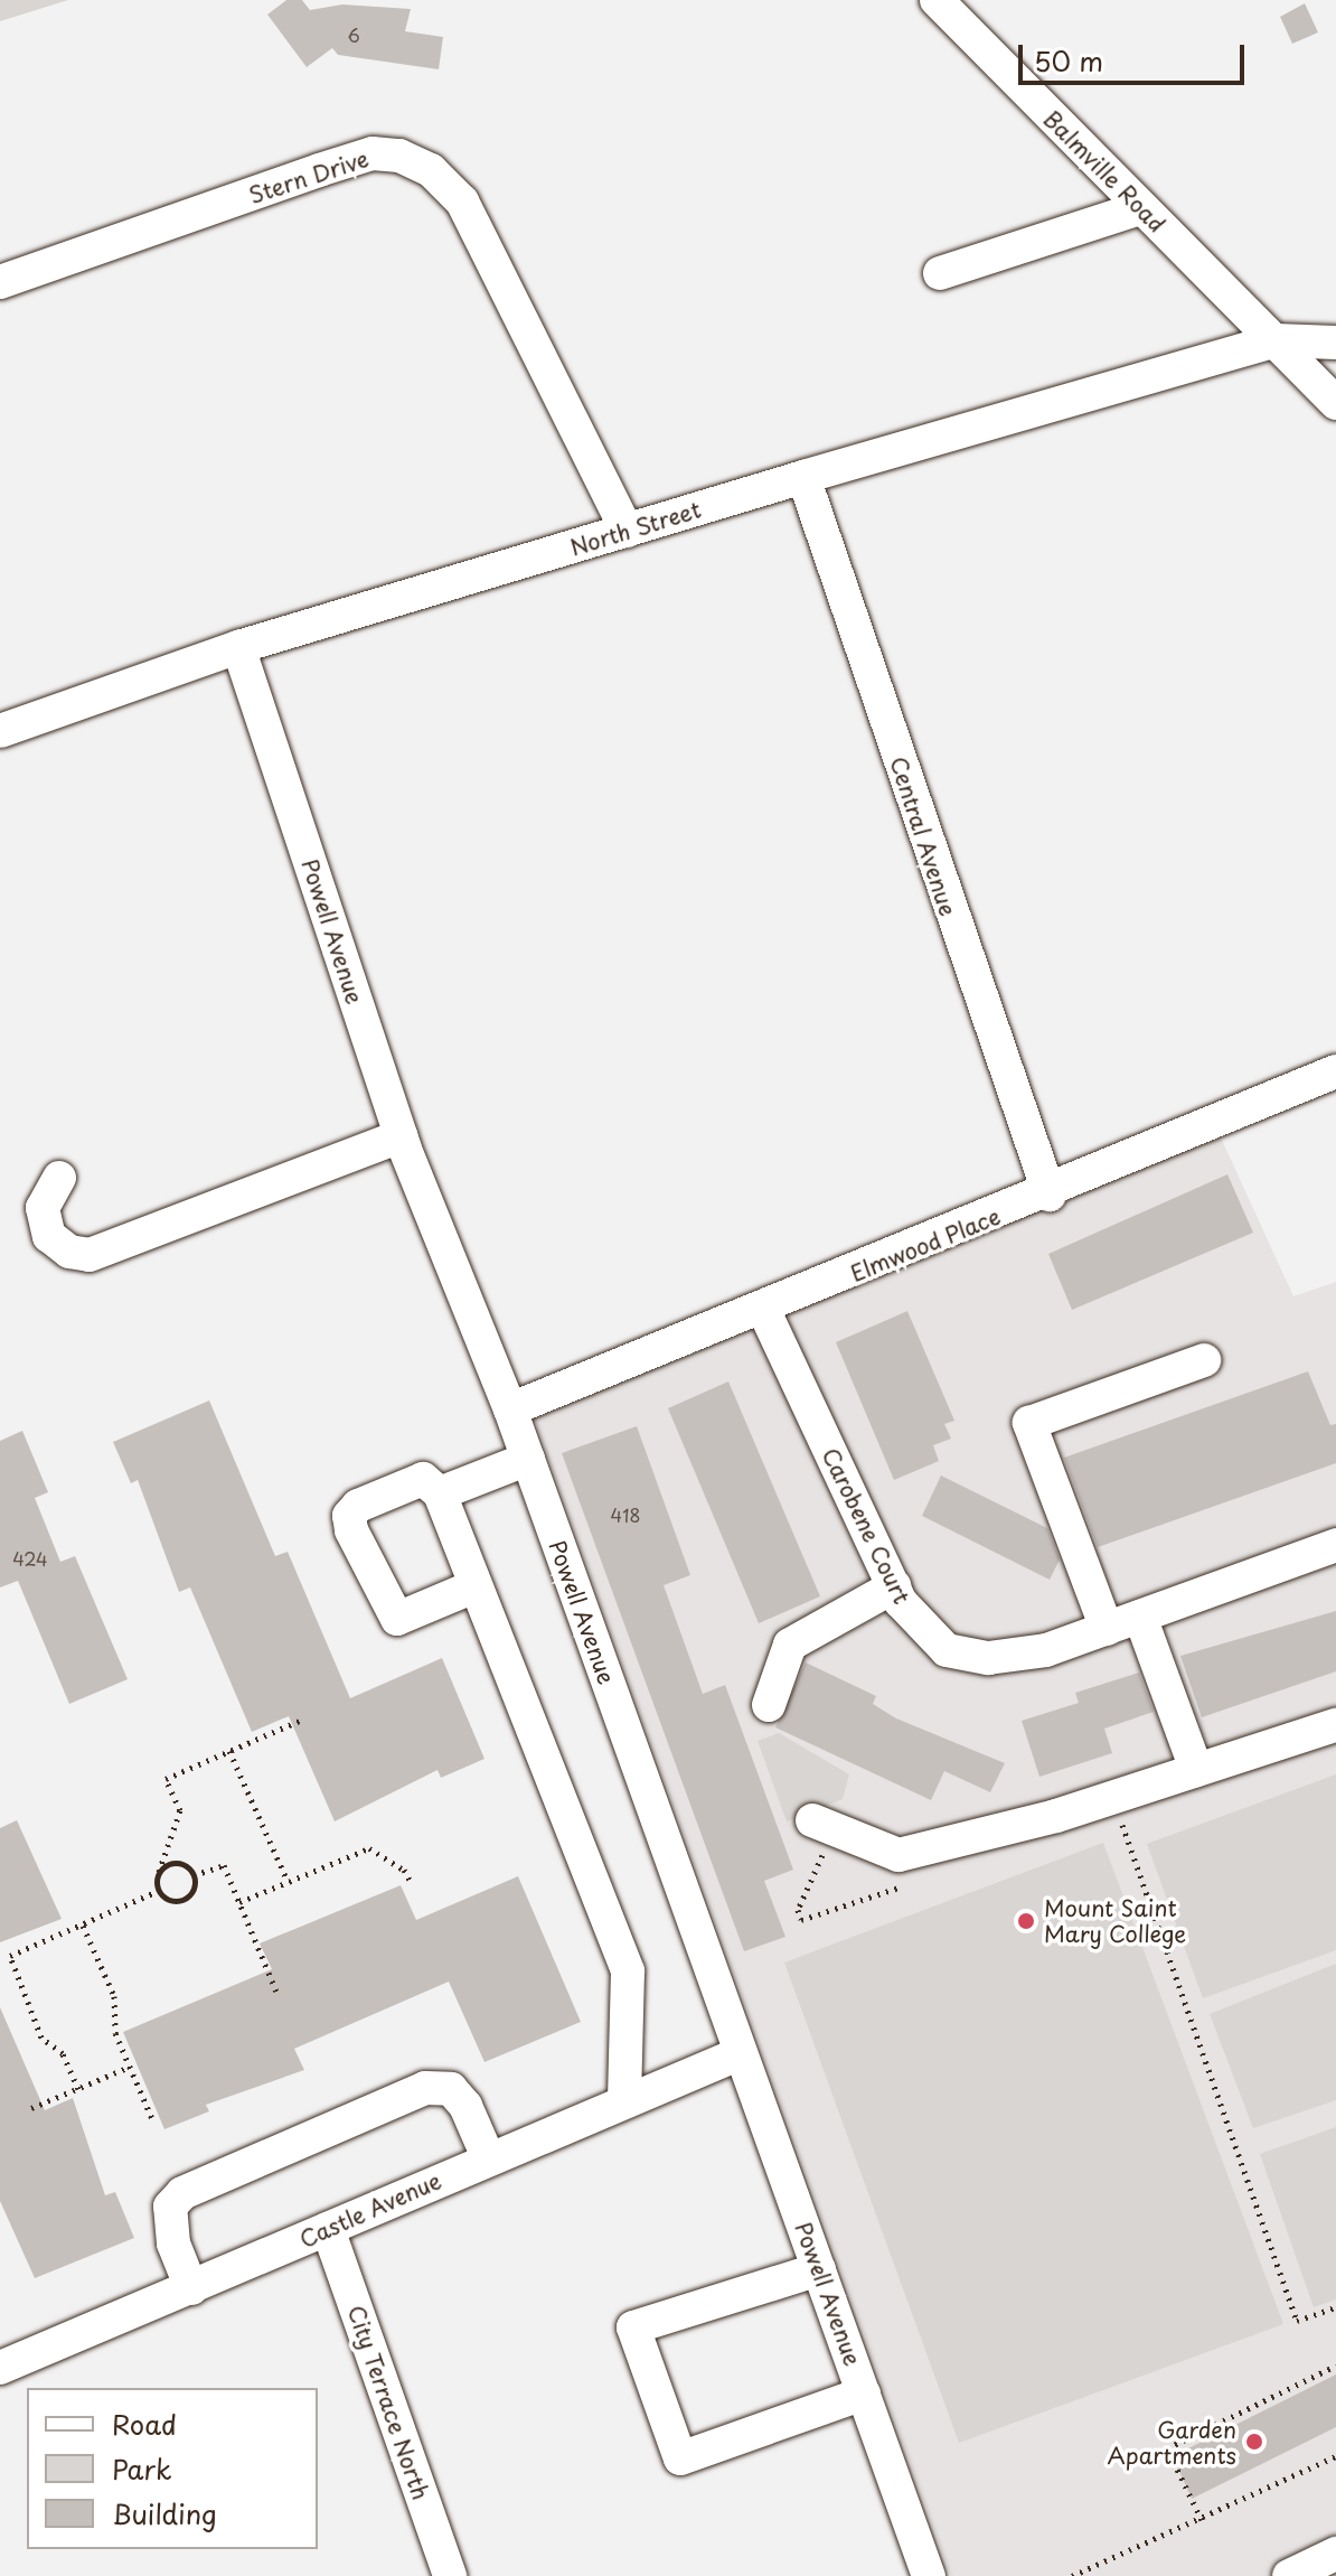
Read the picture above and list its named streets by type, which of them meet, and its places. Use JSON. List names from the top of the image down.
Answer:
{
  "streets": {
    "street": [
      "Balmville Road",
      "Stern Drive",
      "North Street",
      "Central Avenue",
      "Powell Avenue",
      "Elmwood Place",
      "Carobene Court",
      "Castle Avenue",
      "City Terrace North"
    ]
  },
  "crossings": [
    ["Balmville Road", "North Street"],
    ["Stern Drive", "North Street"],
    ["North Street", "Central Avenue"],
    ["North Street", "Powell Avenue"],
    ["Central Avenue", "Elmwood Place"],
    ["Powell Avenue", "Elmwood Place"],
    ["Powell Avenue", "Castle Avenue"],
    ["Elmwood Place", "Carobene Court"],
    ["Castle Avenue", "City Terrace North"]
  ],
  "places": ["Mount Saint Mary College", "Garden Apartments"],
  "house_numbers": ["6", "418", "424"],
  "legend": ["Road", "Park", "Building"],
  "scale_bar": "50 m"
}
